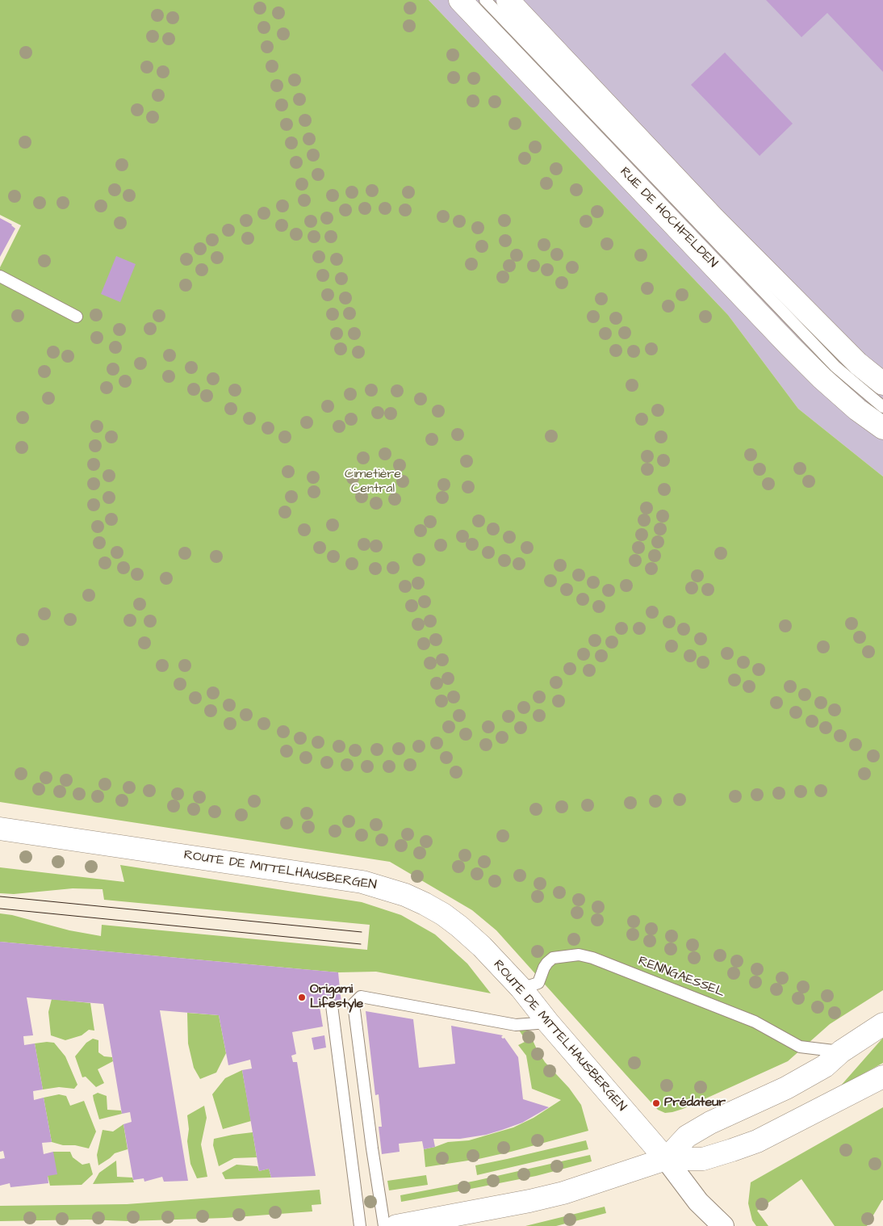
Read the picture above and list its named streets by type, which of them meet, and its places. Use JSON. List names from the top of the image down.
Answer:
{
  "streets": {
    "main road": ["RUE DE HOCHFELDEN", "ROUTE DE MITTELHAUSBERGEN"],
    "lane": ["RENNGAESSEL"]
  },
  "crossings": [
    ["ROUTE DE MITTELHAUSBERGEN", "RENNGAESSEL"]
  ],
  "parks": ["Cimetière Central"],
  "places": ["Origami Lifestyle", "Prédateur"]
}
